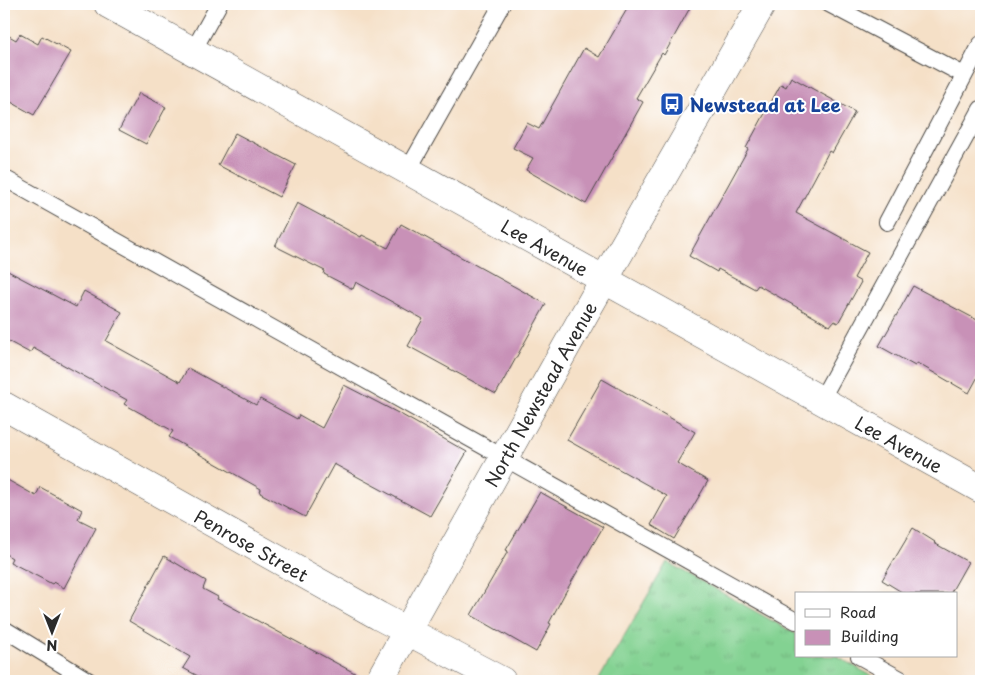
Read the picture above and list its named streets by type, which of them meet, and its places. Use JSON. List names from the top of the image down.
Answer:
{
  "streets": {
    "street": ["Lee Avenue", "North Newstead Avenue", "Penrose Street"]
  },
  "crossings": [
    ["Lee Avenue", "North Newstead Avenue"],
    ["North Newstead Avenue", "Penrose Street"]
  ],
  "places": {
    "bus stop": ["Newstead at Lee"]
  },
  "legend": ["Road", "Building"],
  "north": "bottom"
}
